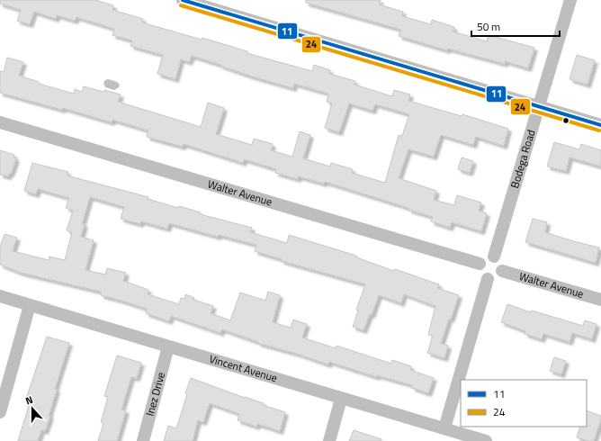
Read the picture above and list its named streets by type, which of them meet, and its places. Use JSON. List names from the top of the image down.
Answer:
{
  "streets": {
    "street": [
      "Bodega Road",
      "Walter Avenue",
      "Vincent Avenue",
      "Inez Drive"
    ]
  },
  "crossings": [
    ["Bodega Road", "Walter Avenue"],
    ["Vincent Avenue", "Inez Drive"]
  ],
  "lines": ["transit line 11", "transit line 24"],
  "legend": ["11", "24"],
  "scale_bar": "50 m",
  "north": "top"
}
